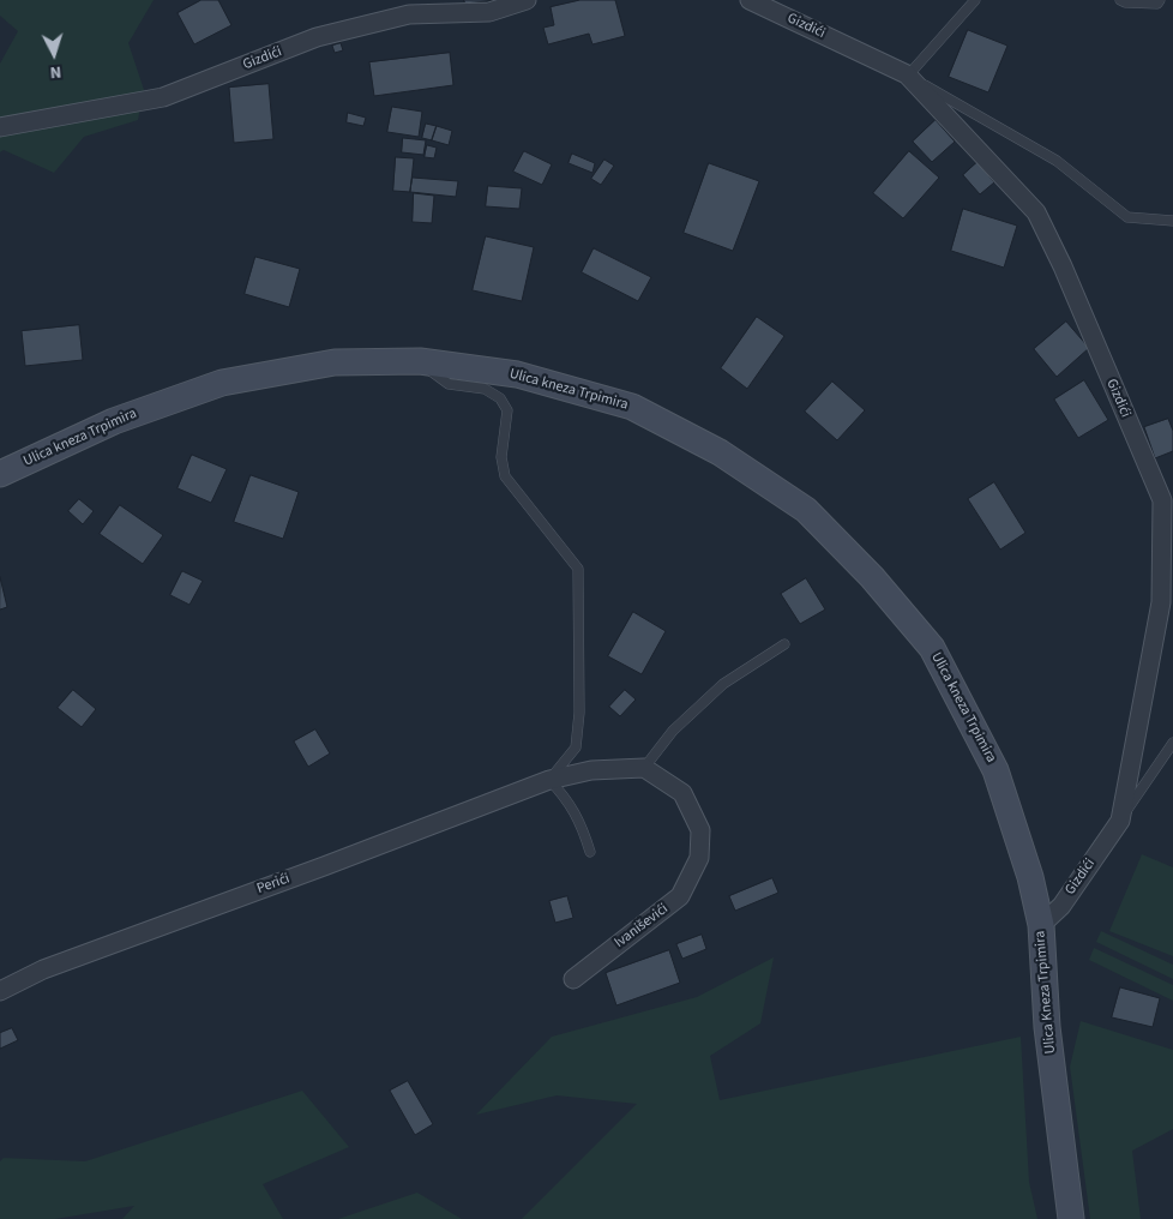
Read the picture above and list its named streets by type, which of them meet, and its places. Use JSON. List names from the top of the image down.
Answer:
{
  "streets": {
    "main road": ["Ulica kneza Trpimira", "Ulica Kneza Trpimira"],
    "street": ["Gizdići", "Perići", "Ivaniševići"]
  },
  "crossings": [
    ["Gizdići", "Ulica Kneza Trpimira"],
    ["Ulica kneza Trpimira", "Ulica Kneza Trpimira"]
  ],
  "north": "bottom"
}
